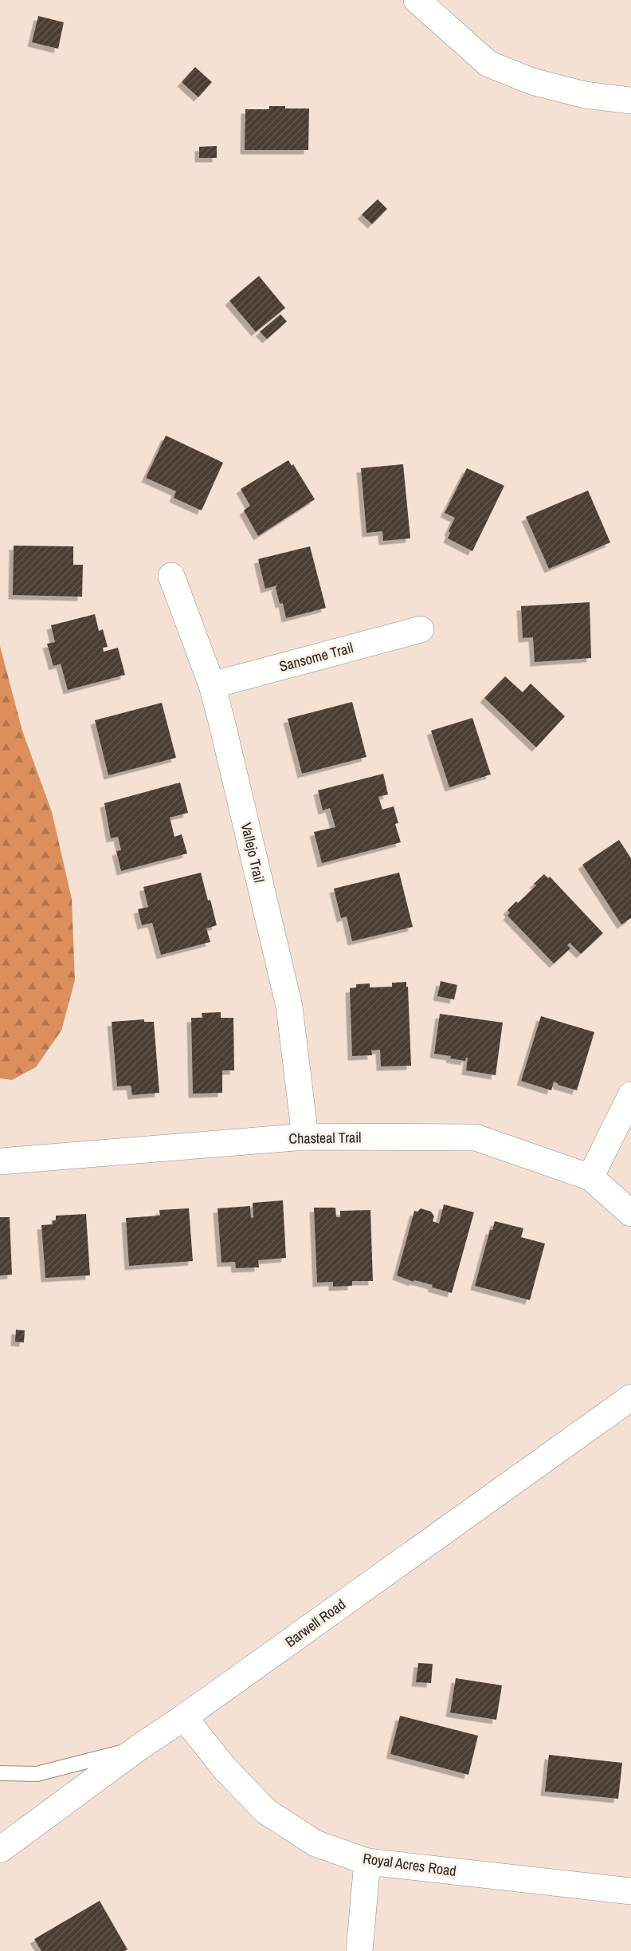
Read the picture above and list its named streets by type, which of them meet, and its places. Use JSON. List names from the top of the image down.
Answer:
{
  "streets": {
    "street": [
      "Sansome Trail",
      "Vallejo Trail",
      "Chasteal Trail",
      "Barwell Road",
      "Royal Acres Road"
    ]
  },
  "crossings": [
    ["Sansome Trail", "Vallejo Trail"],
    ["Vallejo Trail", "Chasteal Trail"],
    ["Barwell Road", "Royal Acres Road"]
  ]
}
